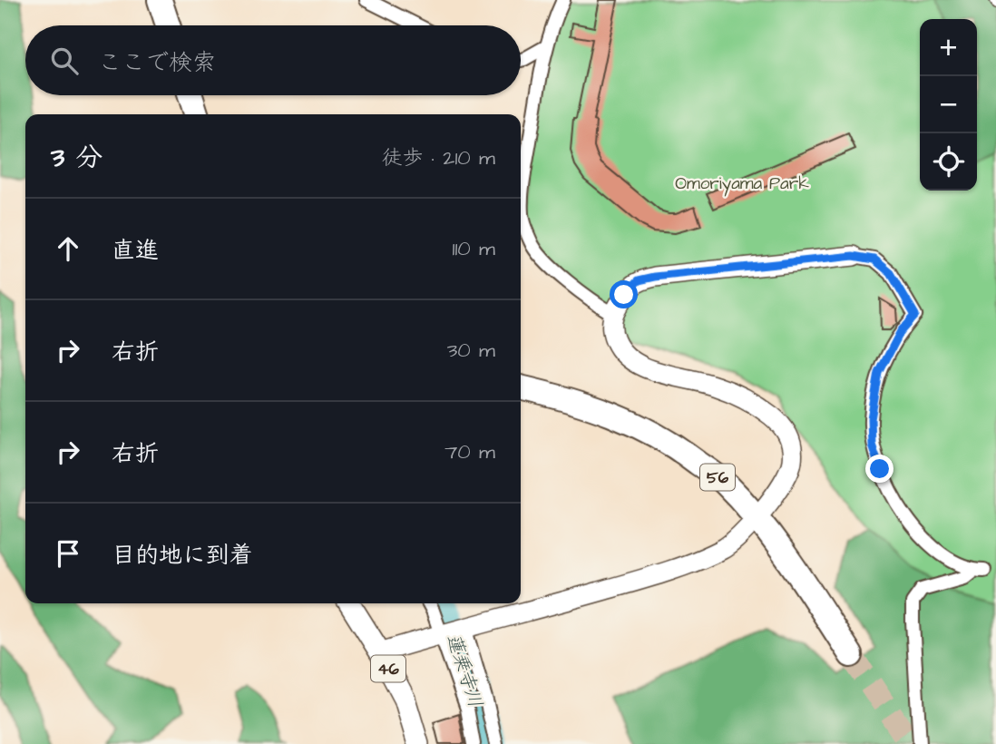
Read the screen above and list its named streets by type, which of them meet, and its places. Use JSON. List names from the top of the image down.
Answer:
{
  "streets": {
    "highway": ["56"],
    "main road": ["46"]
  },
  "water": ["蓮乗寺川"],
  "parks": ["Omoriyama Park"],
  "page": {
    "map_buttons": ["+", "−"],
    "search": "ここで検索",
    "heading": ["3 分", "徒歩 · 210 m"],
    "list": [
      ["直進", "110 m"],
      ["右折", "30 m"],
      ["右折", "70 m"],
      "目的地に到着"
    ]
  }
}
